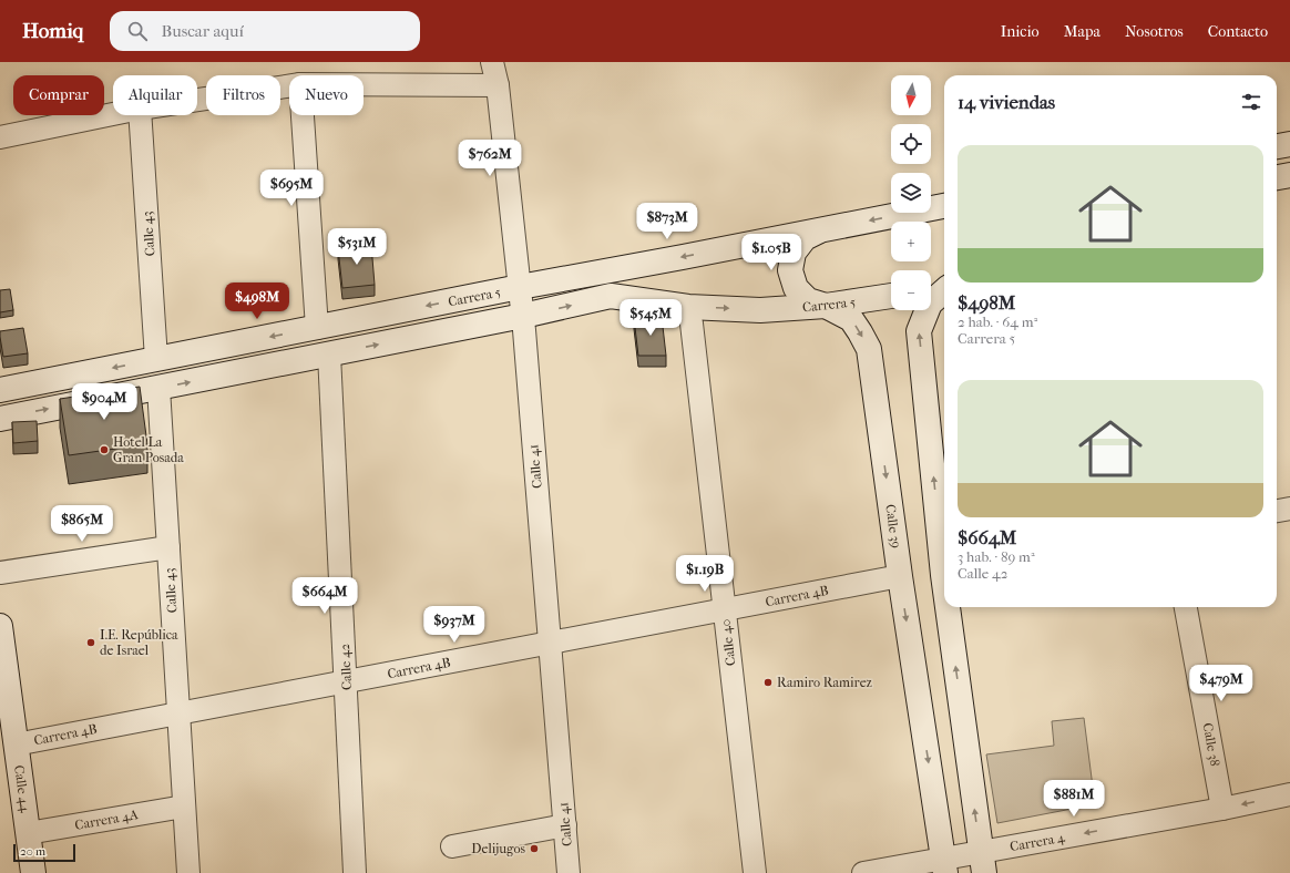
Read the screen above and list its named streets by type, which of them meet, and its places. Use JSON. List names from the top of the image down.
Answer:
{
  "streets": {
    "main road": ["Carrera 5", "Calle 39", "Calle 44"],
    "street": [
      "Calle 43",
      "Calle 41",
      "Carrera 4B",
      "Calle 40",
      "Calle 42",
      "Calle 38",
      "Carrera 4A",
      "Carrera 4"
    ]
  },
  "crossings": [
    ["Calle 43", "Carrera 5"],
    ["Calle 43", "Carrera 4B"],
    ["Calle 43", "Carrera 4A"],
    ["Carrera 5", "Calle 41"],
    ["Carrera 5", "Calle 39"],
    ["Carrera 5", "Calle 40"],
    ["Carrera 5", "Calle 42"],
    ["Calle 41", "Carrera 4B"],
    ["Calle 39", "Carrera 4B"],
    ["Calle 39", "Carrera 4"],
    ["Carrera 4B", "Calle 40"],
    ["Carrera 4B", "Calle 42"],
    ["Carrera 4B", "Calle 44"],
    ["Calle 38", "Carrera 4"],
    ["Calle 44", "Carrera 4A"]
  ],
  "one_way": ["Carrera 4"],
  "places": [
    "Hotel La Gran Posada",
    "I.E. República de Israel",
    "Ramiro Ramirez",
    "Delijugos"
  ],
  "scale_bar": "20 m",
  "north": "bottom",
  "page": {
    "header": "Homiq",
    "search": "Buscar aquí",
    "nav": [
      "Inicio",
      "Mapa",
      "Nosotros",
      "Contacto"
    ],
    "map_buttons": ["+", "−"],
    "chip": [
      "Comprar",
      "Alquilar",
      "Filtros",
      "Nuevo"
    ],
    "heading": "14 viviendas",
    "list": [
      {
        "name": "$498M",
        "note": "2 hab. · 64 m² · Carrera 5"
      },
      {
        "name": "$664M",
        "note": "3 hab. · 89 m² · Calle 42"
      }
    ],
    "price": [
      "$762M",
      "$695M",
      "$873M",
      "$531M",
      "$1.05B",
      "$498M",
      "$545M",
      "$904M",
      "$865M",
      "$1.19B",
      "$664M",
      "$937M",
      "$479M",
      "$881M"
    ],
    "scale": "20 m"
  }
}
